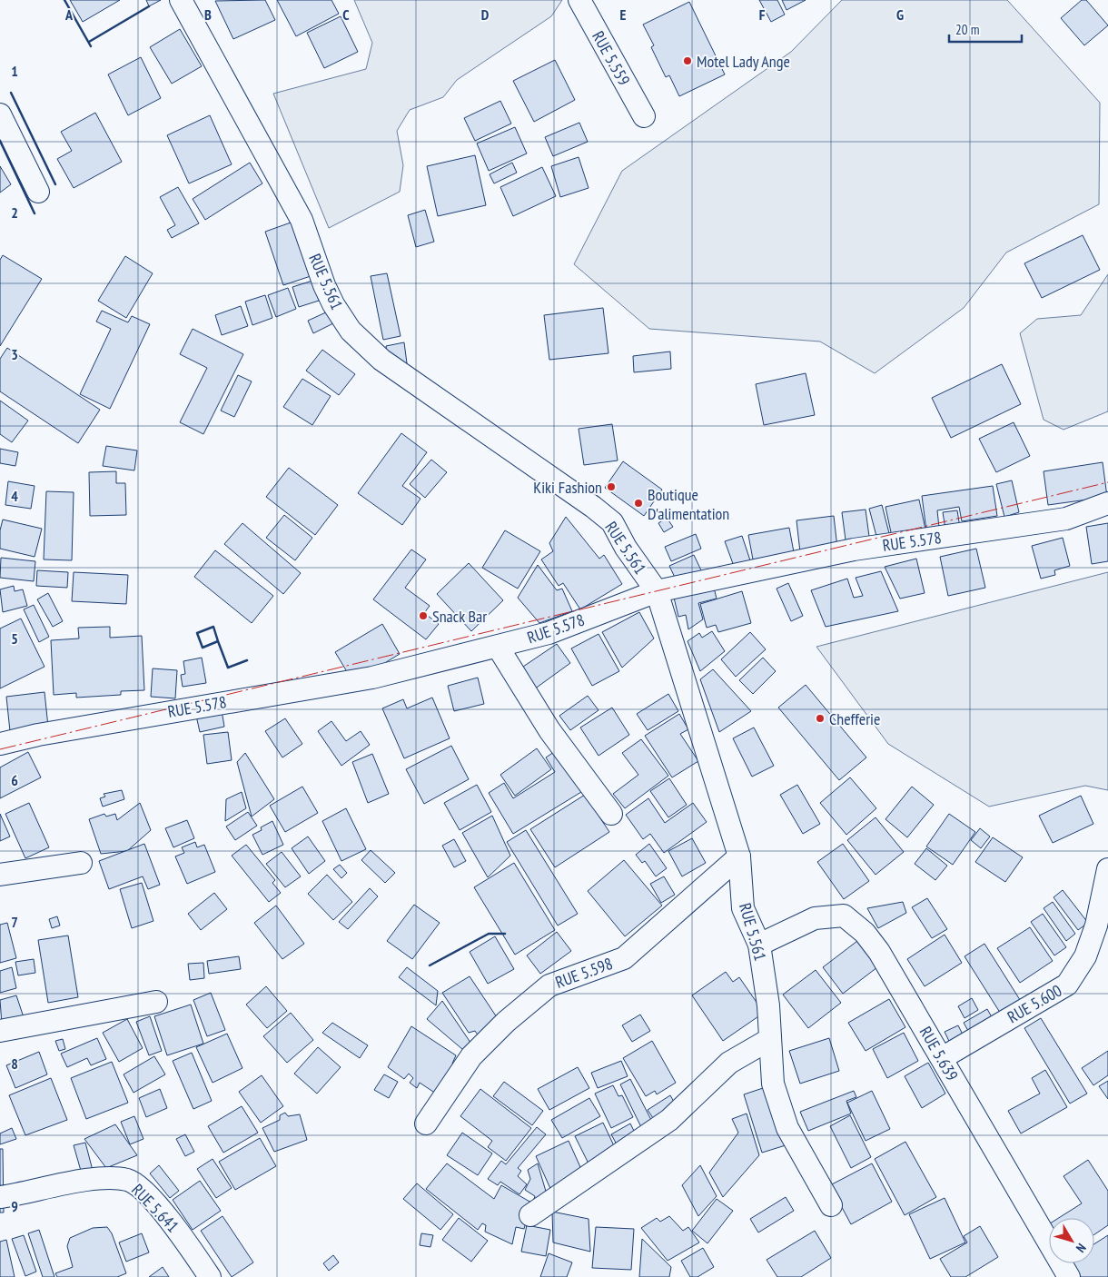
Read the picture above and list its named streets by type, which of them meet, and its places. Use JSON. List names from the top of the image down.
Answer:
{
  "streets": {
    "street": [
      "RUE 5.559",
      "RUE 5.561",
      "RUE 5.578",
      "RUE 5.598",
      "RUE 5.600",
      "RUE 5.639",
      "RUE 5.641"
    ]
  },
  "crossings": [
    ["RUE 5.561", "RUE 5.578"],
    ["RUE 5.561", "RUE 5.598"],
    ["RUE 5.561", "RUE 5.639"],
    ["RUE 5.600", "RUE 5.639"]
  ],
  "places": [
    "Motel Lady Ange",
    "Kiki Fashion",
    "Boutique D'alimentation",
    "Snack Bar",
    "Chefferie"
  ],
  "scale_bar": "20 m",
  "north": "bottom right",
  "grid": {
    "columns": [
      "A",
      "B",
      "C",
      "D",
      "E",
      "F",
      "G"
    ],
    "rows": [
      "1",
      "2",
      "3",
      "4",
      "5",
      "6",
      "7",
      "8",
      "9"
    ]
  }
}
